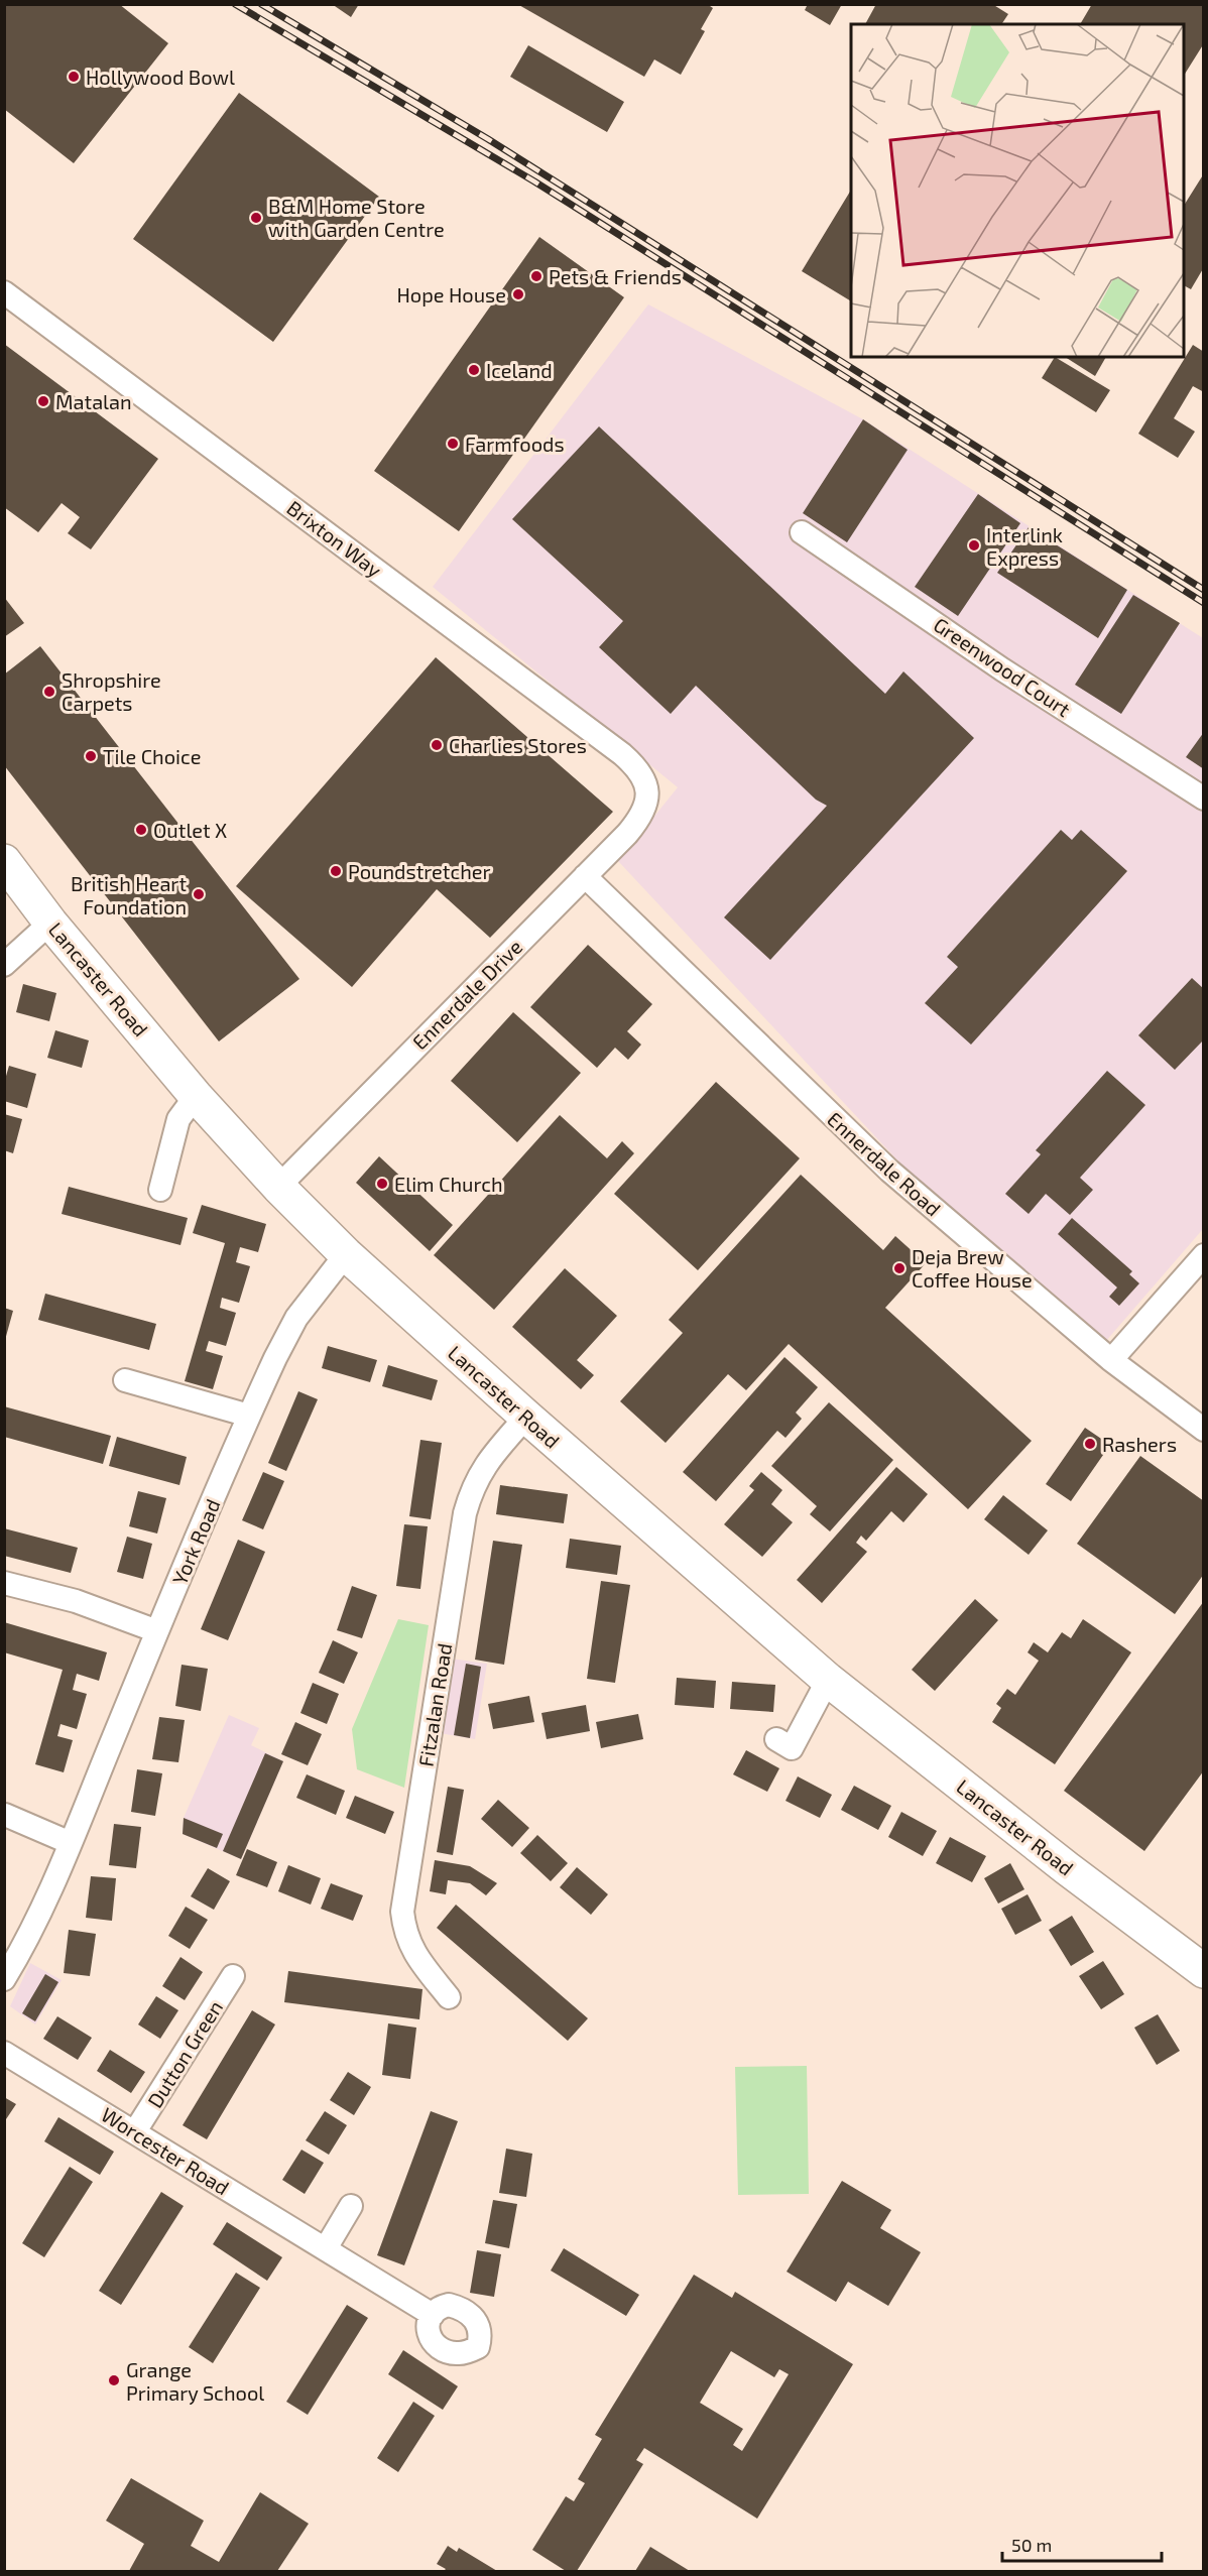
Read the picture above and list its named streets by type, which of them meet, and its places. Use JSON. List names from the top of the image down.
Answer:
{
  "streets": {
    "street": [
      "Brixton Way",
      "Greenwood Court",
      "Lancaster Road",
      "Ennerdale Drive",
      "Ennerdale Road",
      "York Road",
      "Fitzalan Road",
      "Dutton Green",
      "Worcester Road"
    ]
  },
  "crossings": [
    ["Brixton Way", "Ennerdale Drive"],
    ["Lancaster Road", "Ennerdale Drive"],
    ["Lancaster Road", "York Road"],
    ["Lancaster Road", "Fitzalan Road"],
    ["Ennerdale Drive", "Ennerdale Road"],
    ["Dutton Green", "Worcester Road"]
  ],
  "places": [
    "Hollywood Bowl",
    "B&M Home Store with Garden Centre",
    "Pets & Friends",
    "Hope House",
    "Iceland",
    "Matalan",
    "Farmfoods",
    "Interlink Express",
    "Shropshire Carpets",
    "Charlies Stores",
    "Tile Choice",
    "Outlet X",
    "Poundstretcher",
    "British Heart Foundation",
    "Elim Church",
    "Deja Brew Coffee House",
    "Rashers",
    "Grange Primary School"
  ],
  "scale_bar": "50 m"
}
